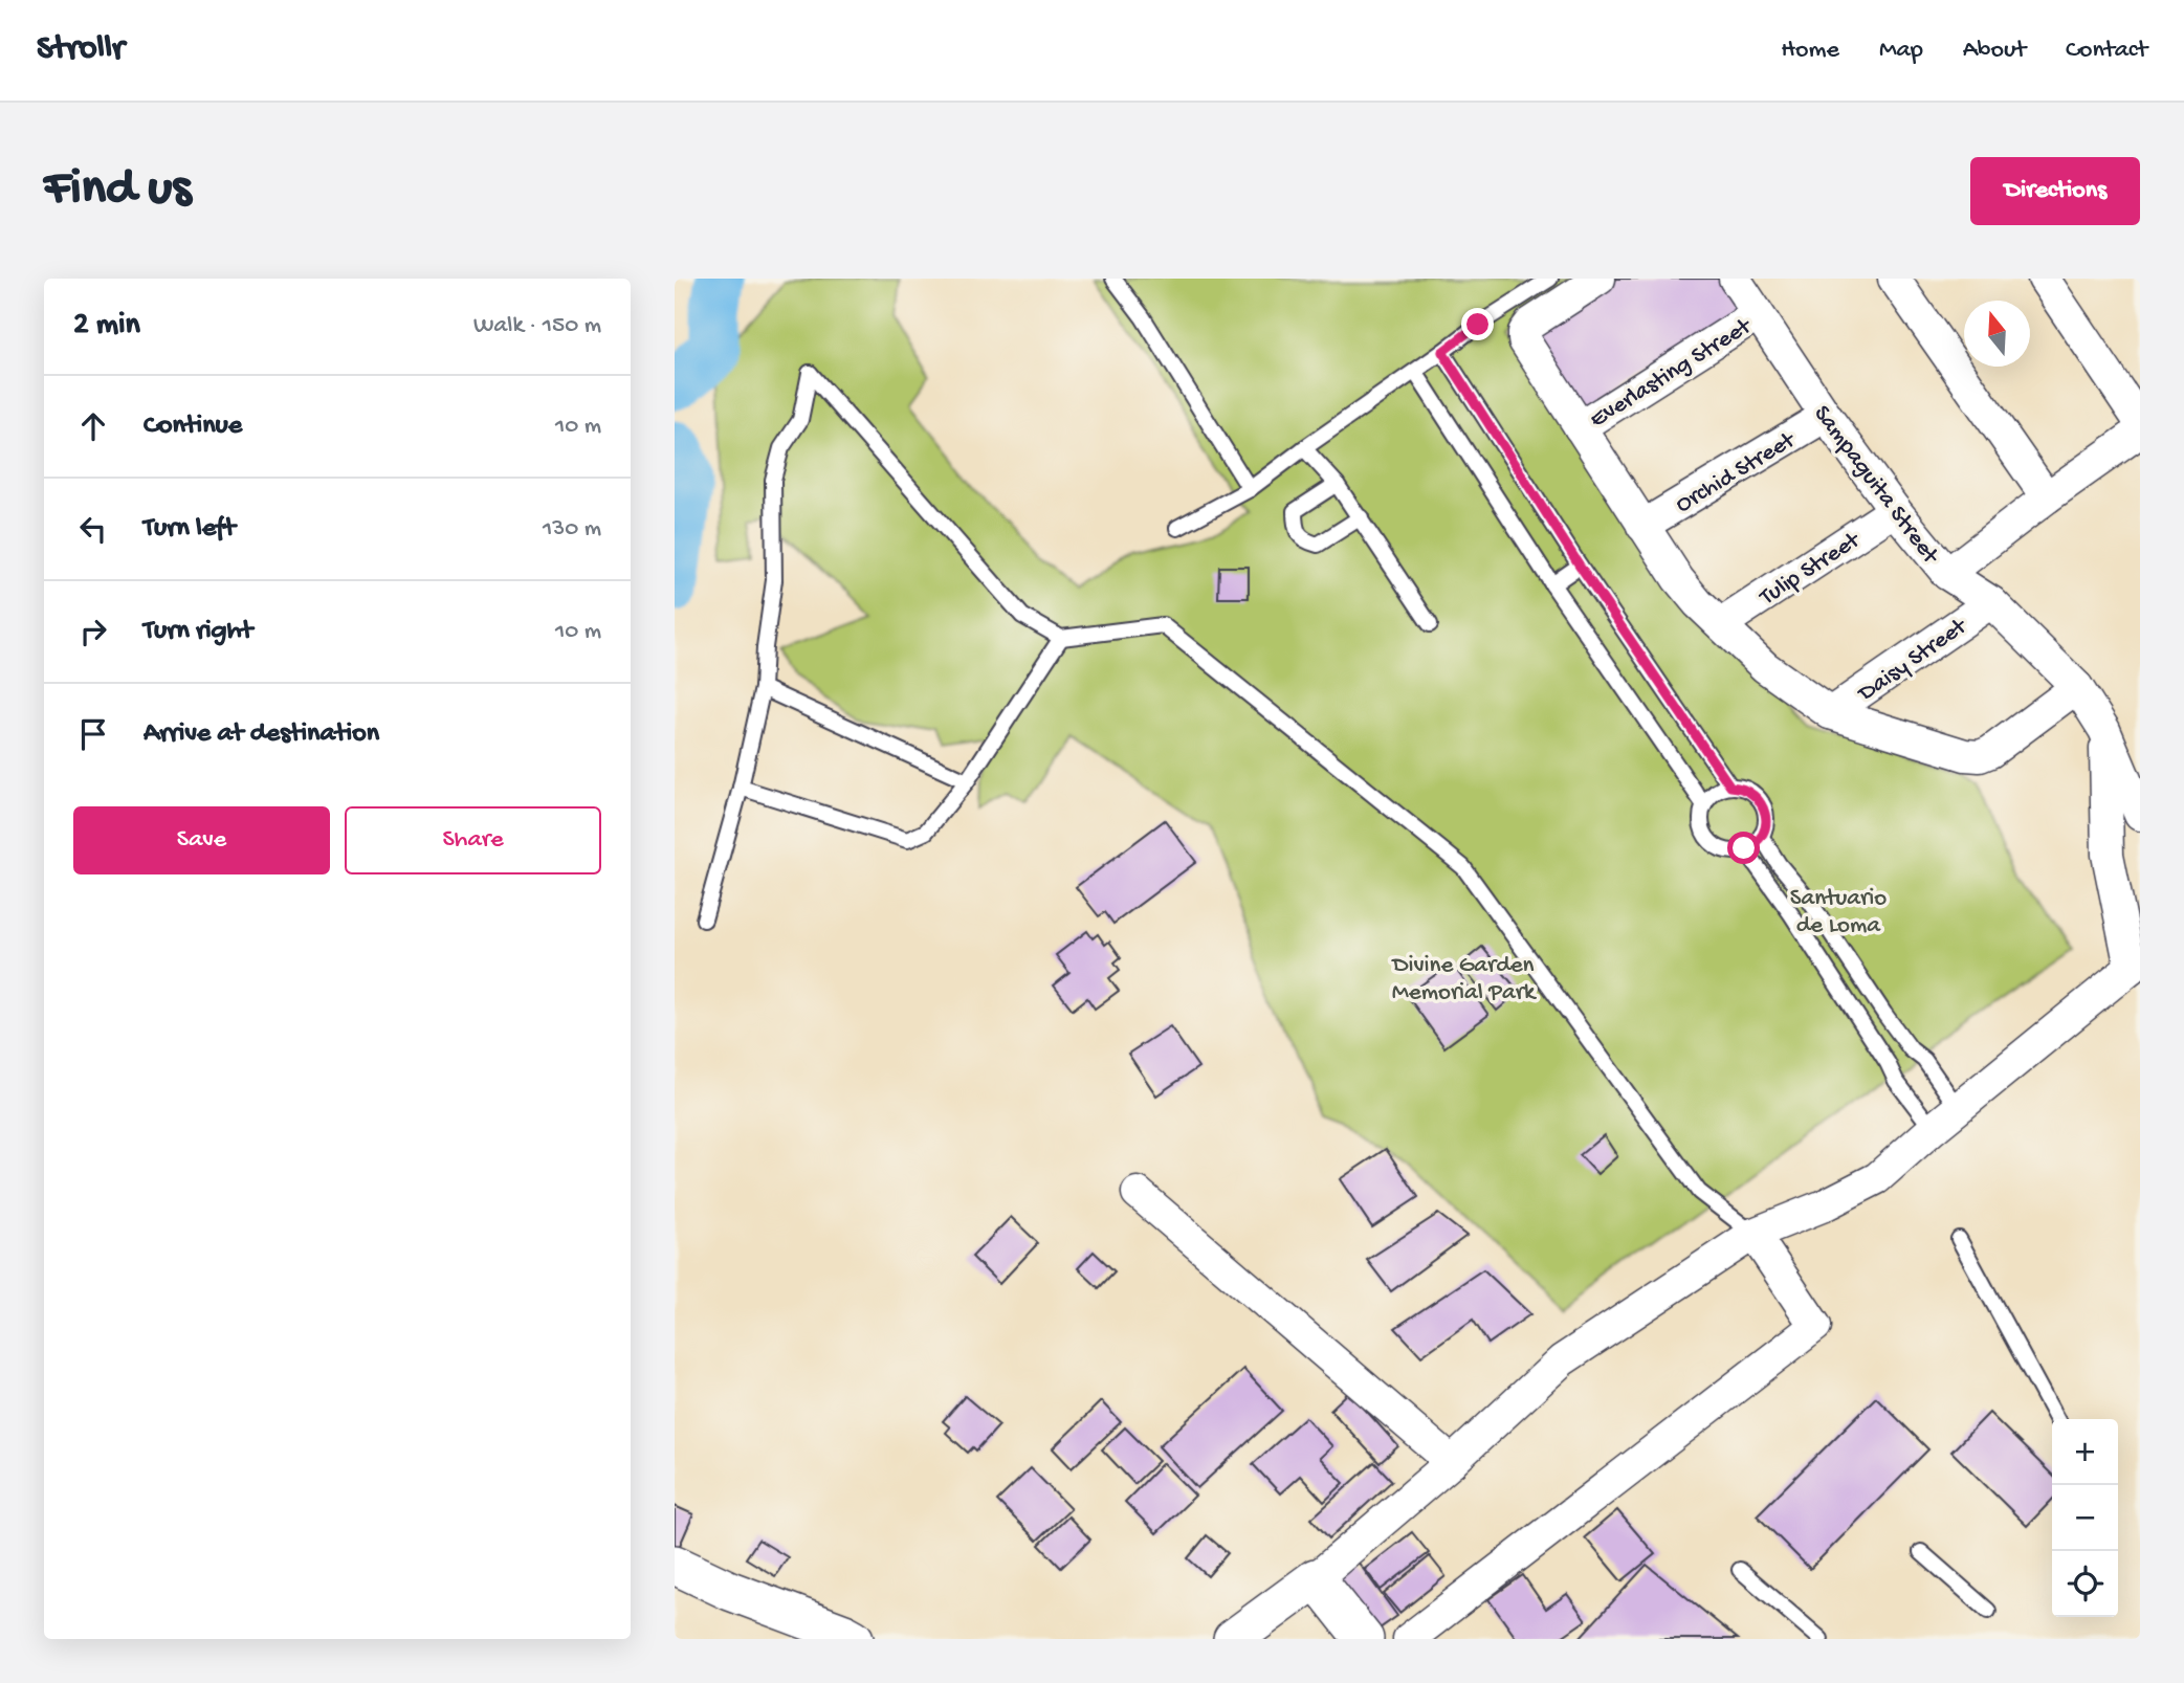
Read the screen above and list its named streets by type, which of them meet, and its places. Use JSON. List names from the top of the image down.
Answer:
{
  "streets": {
    "street": [
      "Everlasting Street",
      "Orchid Street",
      "Sampaguita Street",
      "Tulip Street",
      "Daisy Street"
    ]
  },
  "crossings": [
    ["Everlasting Street", "Sampaguita Street"],
    ["Orchid Street", "Sampaguita Street"],
    ["Sampaguita Street", "Tulip Street"],
    ["Sampaguita Street", "Daisy Street"]
  ],
  "parks": ["Santuario de Loma", "Divine Garden Memorial Park"],
  "north": "top",
  "page": {
    "header": "Strollr",
    "nav": [
      "Home",
      "Map",
      "About",
      "Contact"
    ],
    "buttons": [
      "Directions",
      ["Save", "Share"]
    ],
    "title": "Find us",
    "heading": ["2 min", "Walk · 150 m"],
    "list": [
      ["Continue", "10 m"],
      ["Turn left", "130 m"],
      ["Turn right", "10 m"],
      "Arrive at destination"
    ],
    "map_buttons": ["+", "−"]
  }
}
